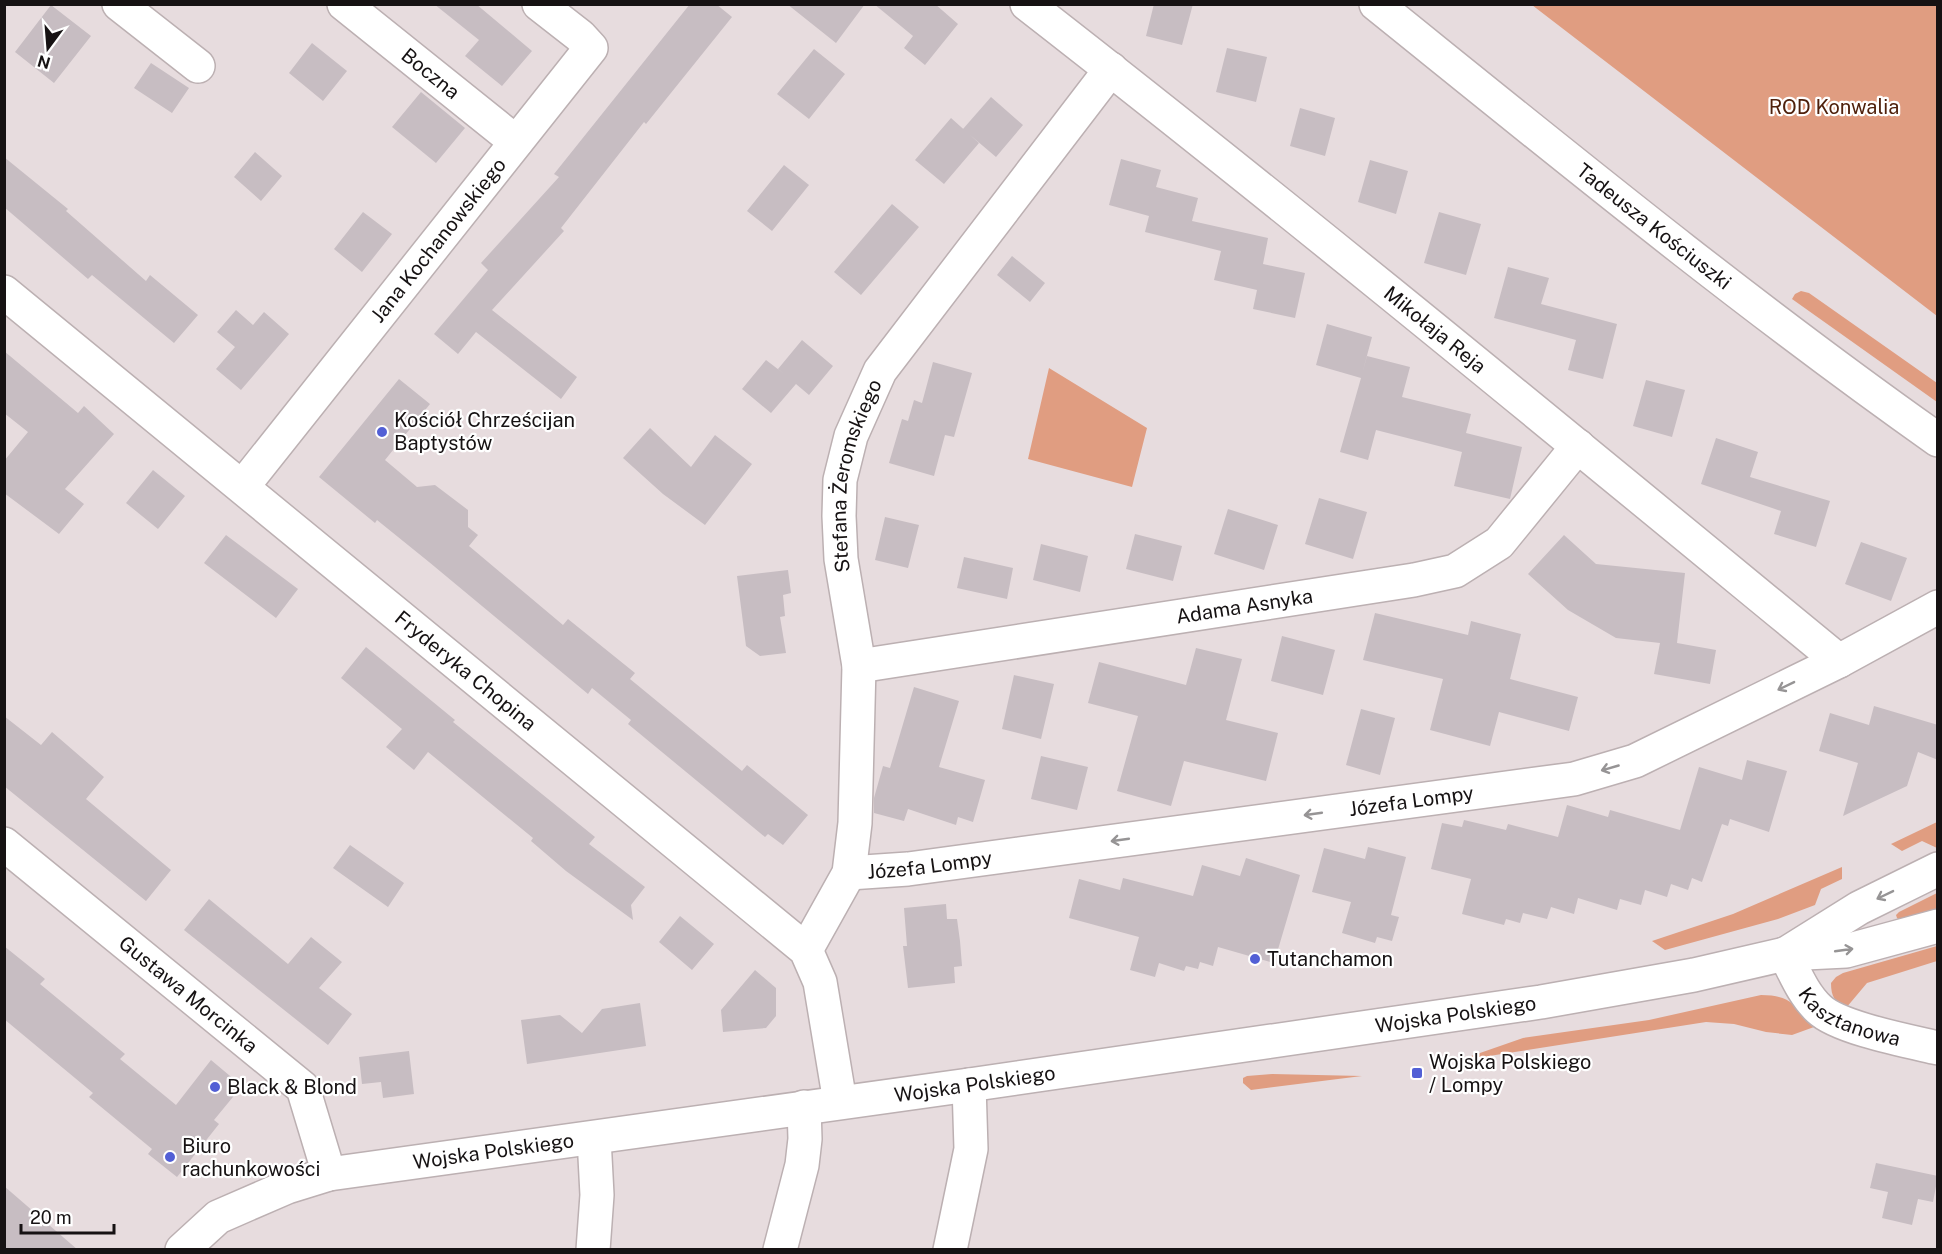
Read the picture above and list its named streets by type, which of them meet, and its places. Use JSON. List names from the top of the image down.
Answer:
{
  "streets": {
    "street": [
      "Boczna",
      "Tadeusza Kościuszki",
      "Jana Kochanowskiego",
      "Mikołaja Reja",
      "Stefana Żeromskiego",
      "Adama Asnyka",
      "Fryderyka Chopina",
      "Józefa Lompy",
      "Gustawa Morcinka",
      "Kasztanowa",
      "Wojska Polskiego"
    ]
  },
  "crossings": [
    ["Boczna", "Jana Kochanowskiego"],
    ["Jana Kochanowskiego", "Fryderyka Chopina"],
    ["Mikołaja Reja", "Stefana Żeromskiego"],
    ["Mikołaja Reja", "Adama Asnyka"],
    ["Mikołaja Reja", "Józefa Lompy"],
    ["Stefana Żeromskiego", "Adama Asnyka"],
    ["Stefana Żeromskiego", "Fryderyka Chopina"],
    ["Stefana Żeromskiego", "Józefa Lompy"],
    ["Fryderyka Chopina", "Wojska Polskiego"],
    ["Gustawa Morcinka", "Wojska Polskiego"],
    ["Kasztanowa", "Wojska Polskiego"]
  ],
  "one_way": ["Józefa Lompy"],
  "parks": ["ROD Konwalia"],
  "places": {
    "other": [
      "Kościół Chrześcijan Baptystów",
      "Tutanchamon",
      "Black & Blond",
      "Biuro rachunkowości"
    ],
    "transit": ["Wojska Polskiego / Lompy"]
  },
  "scale_bar": "20 m",
  "north": "bottom"
}
